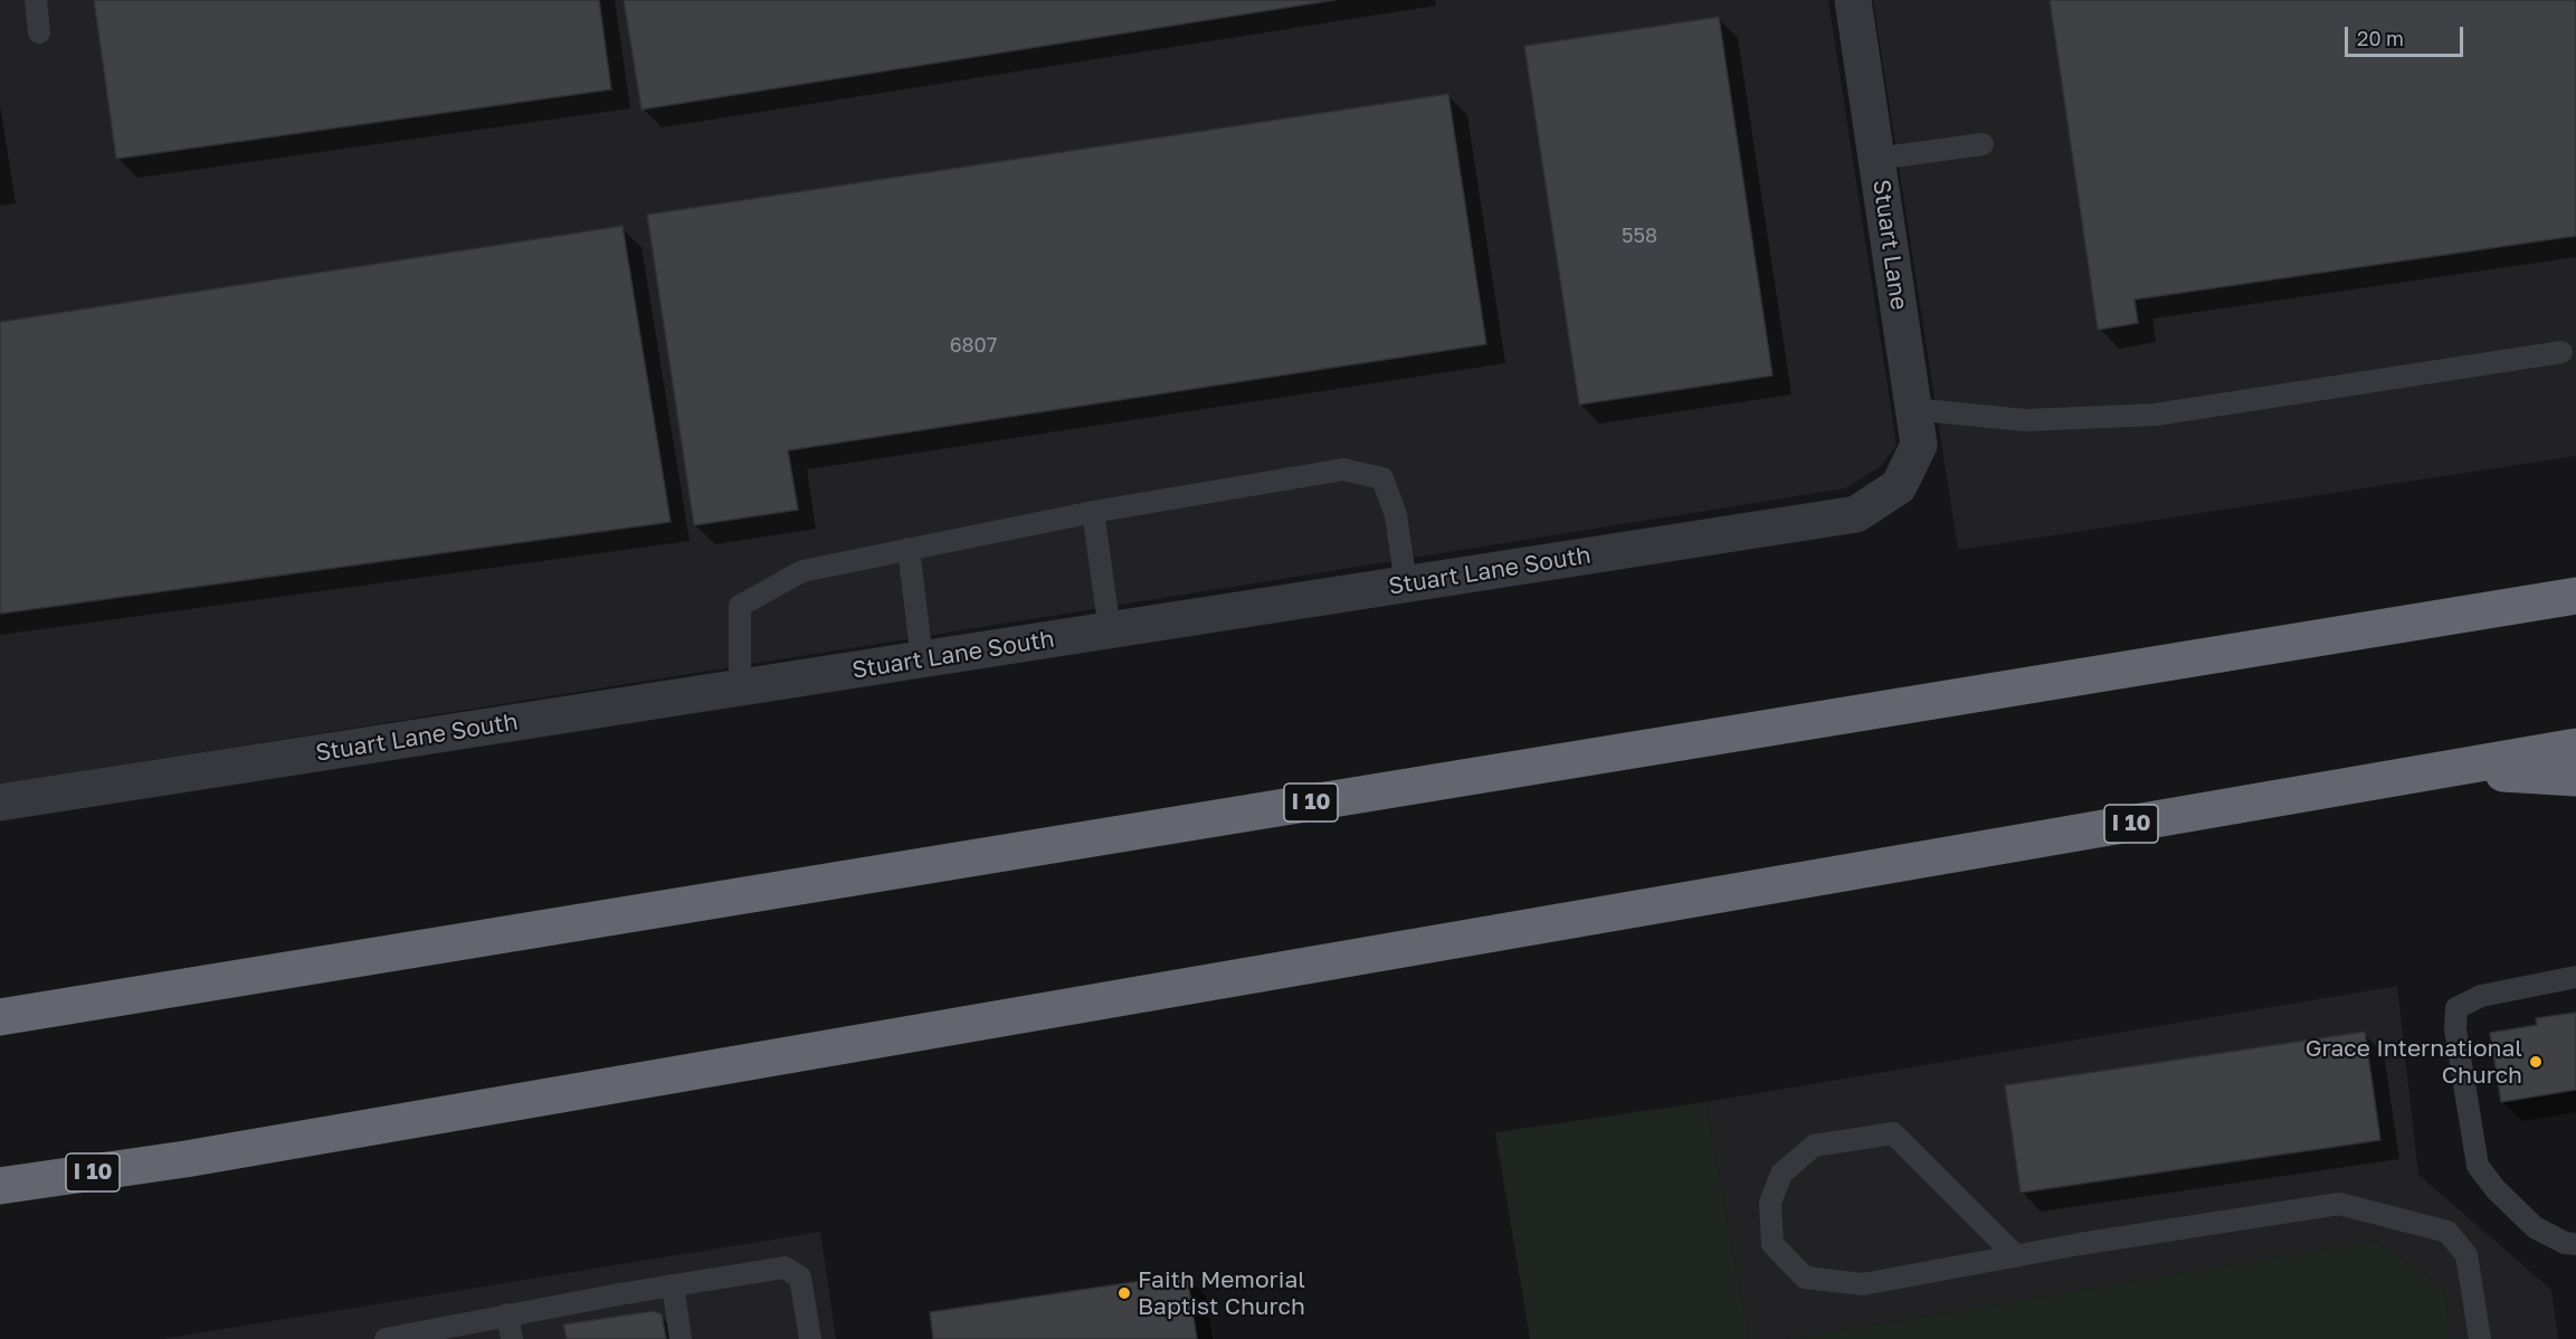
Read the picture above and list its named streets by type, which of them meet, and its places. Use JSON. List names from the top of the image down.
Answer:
{
  "streets": {
    "highway": ["I 10"],
    "street": ["Stuart Lane", "Stuart Lane South"]
  },
  "crossings": [
    ["Stuart Lane", "Stuart Lane South"]
  ],
  "places": ["Grace International Church", "Faith Memorial Baptist Church"],
  "house_numbers": ["558", "6807"],
  "scale_bar": "20 m"
}
